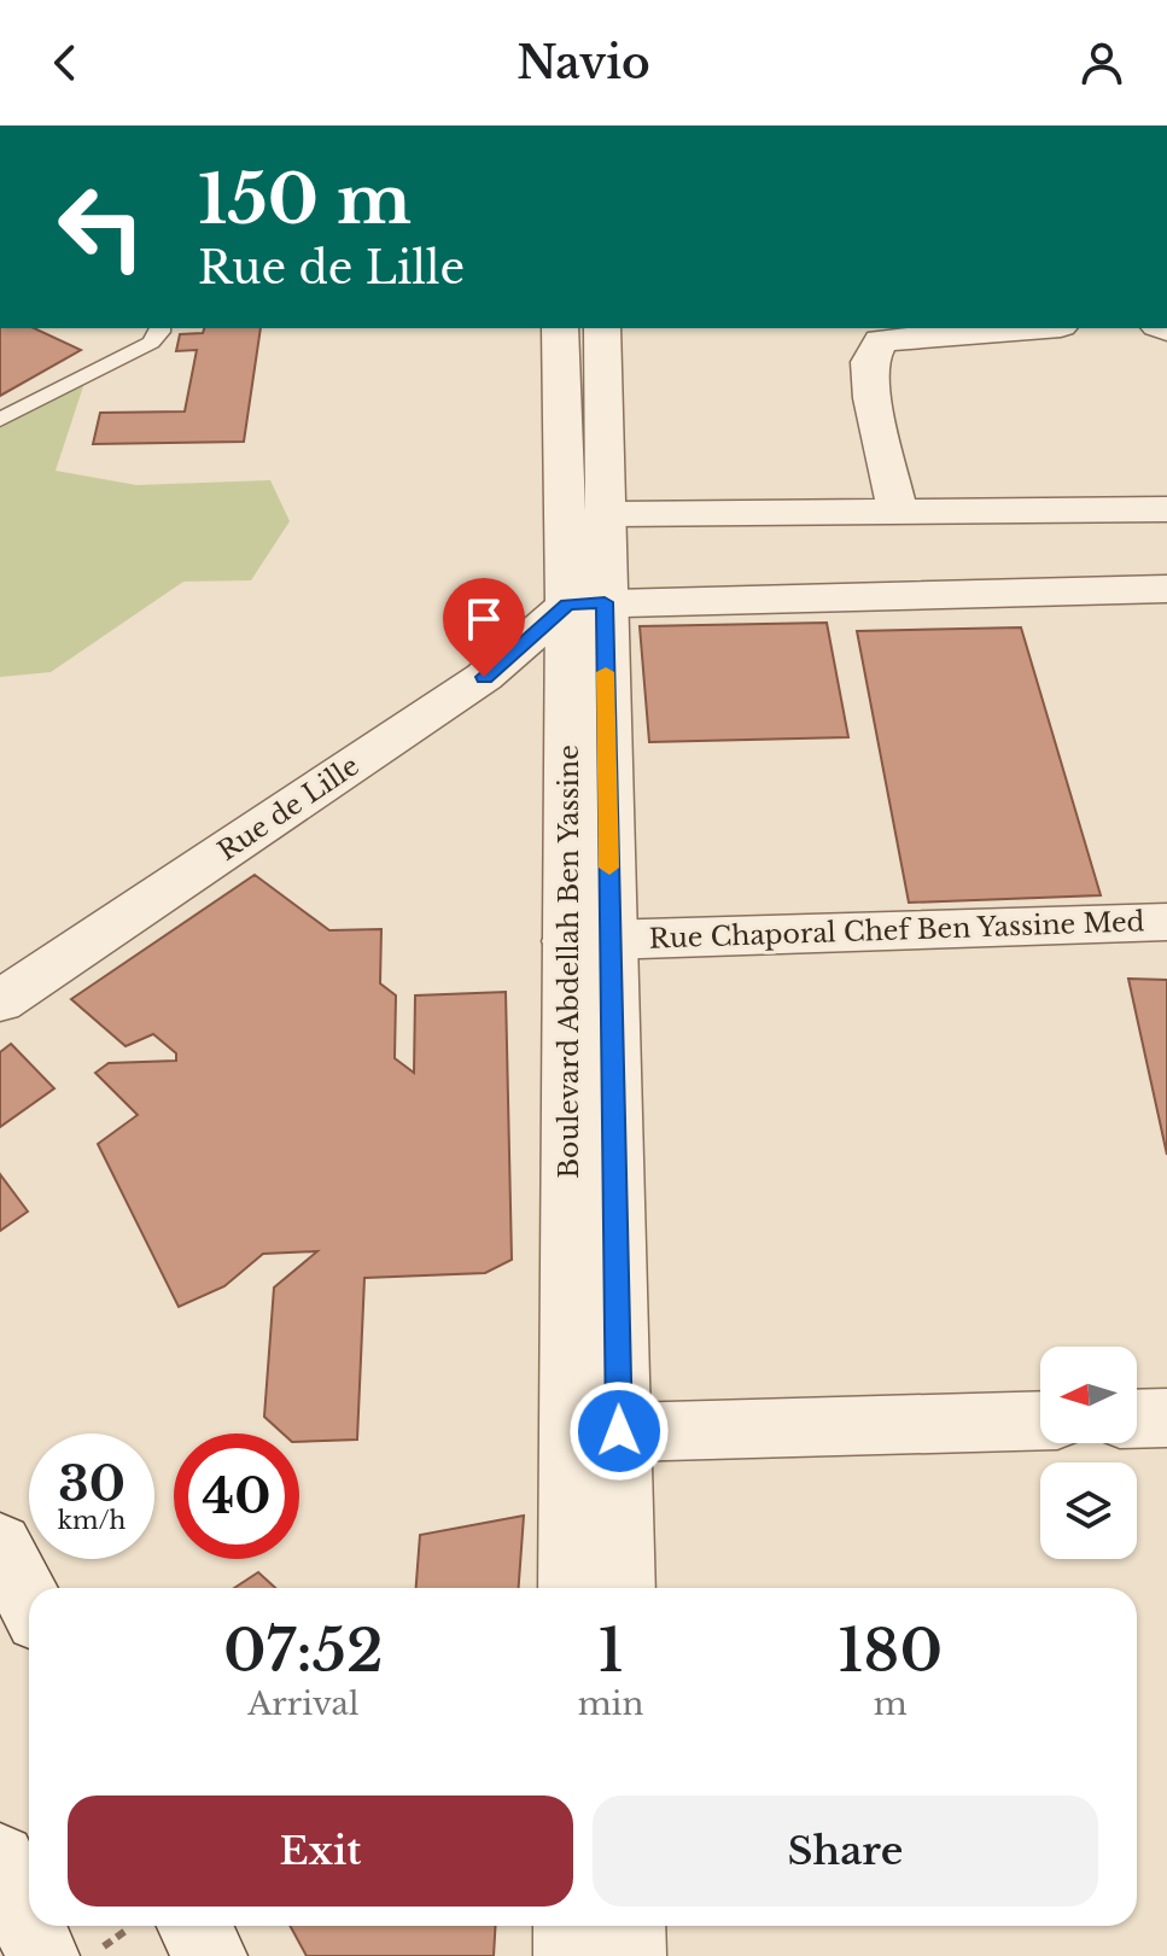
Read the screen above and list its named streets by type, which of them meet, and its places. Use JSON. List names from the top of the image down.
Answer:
{
  "streets": {
    "street": ["Rue de Lille", "Rue Chaporal Chef Ben Yassine Med", "Boulevard Abdellah Ben Yassine"]
  },
  "crossings": [
    ["Rue de Lille", "Boulevard Abdellah Ben Yassine"],
    ["Rue Chaporal Chef Ben Yassine Med", "Boulevard Abdellah Ben Yassine"]
  ],
  "north": "left",
  "page": {
    "header": "Navio",
    "turn": ["150 m", "Rue de Lille"],
    "speed": "30 km/h",
    "limit": "40",
    "eta": [
      "07:52",
      "Arrival",
      "1",
      "min",
      "180",
      "m"
    ],
    "buttons": ["Exit", "Share"]
  }
}
